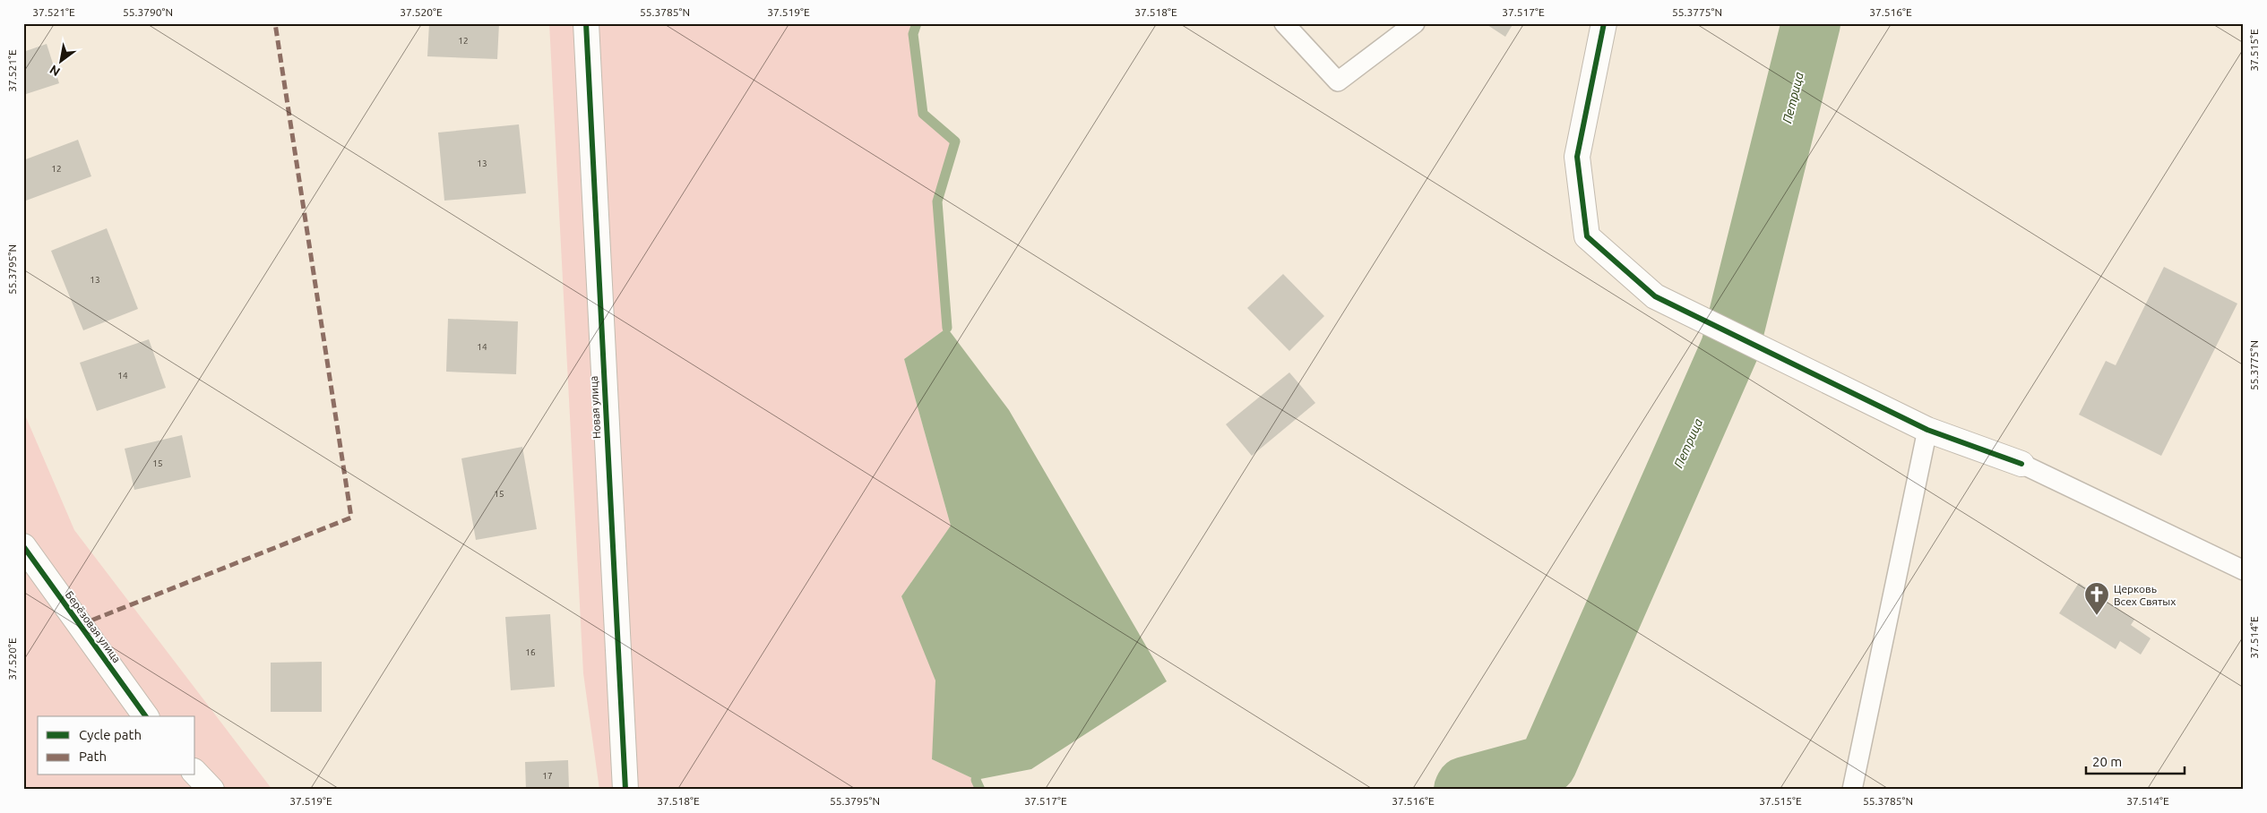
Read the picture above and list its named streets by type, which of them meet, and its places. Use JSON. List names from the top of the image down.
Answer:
{
  "streets": {
    "street": ["Новая улица", "Берёзовая улица"]
  },
  "water": ["Петрица"],
  "places": {
    "church": ["Церковь Всех Святых"]
  },
  "house_numbers": [
    "12",
    "13",
    "12",
    "13",
    "14",
    "14",
    "15",
    "15",
    "16",
    "17"
  ],
  "legend": ["Cycle path", "Path"],
  "scale_bar": "20 m",
  "north": "bottom left",
  "coordinates": [
    "37.521°E",
    "55.3790°N",
    "37.520°E",
    "55.3785°N",
    "37.519°E",
    "37.518°E",
    "37.517°E",
    "55.3775°N",
    "37.516°E",
    "37.515°E",
    "55.3795°N",
    "37.514°E"
  ]
}
